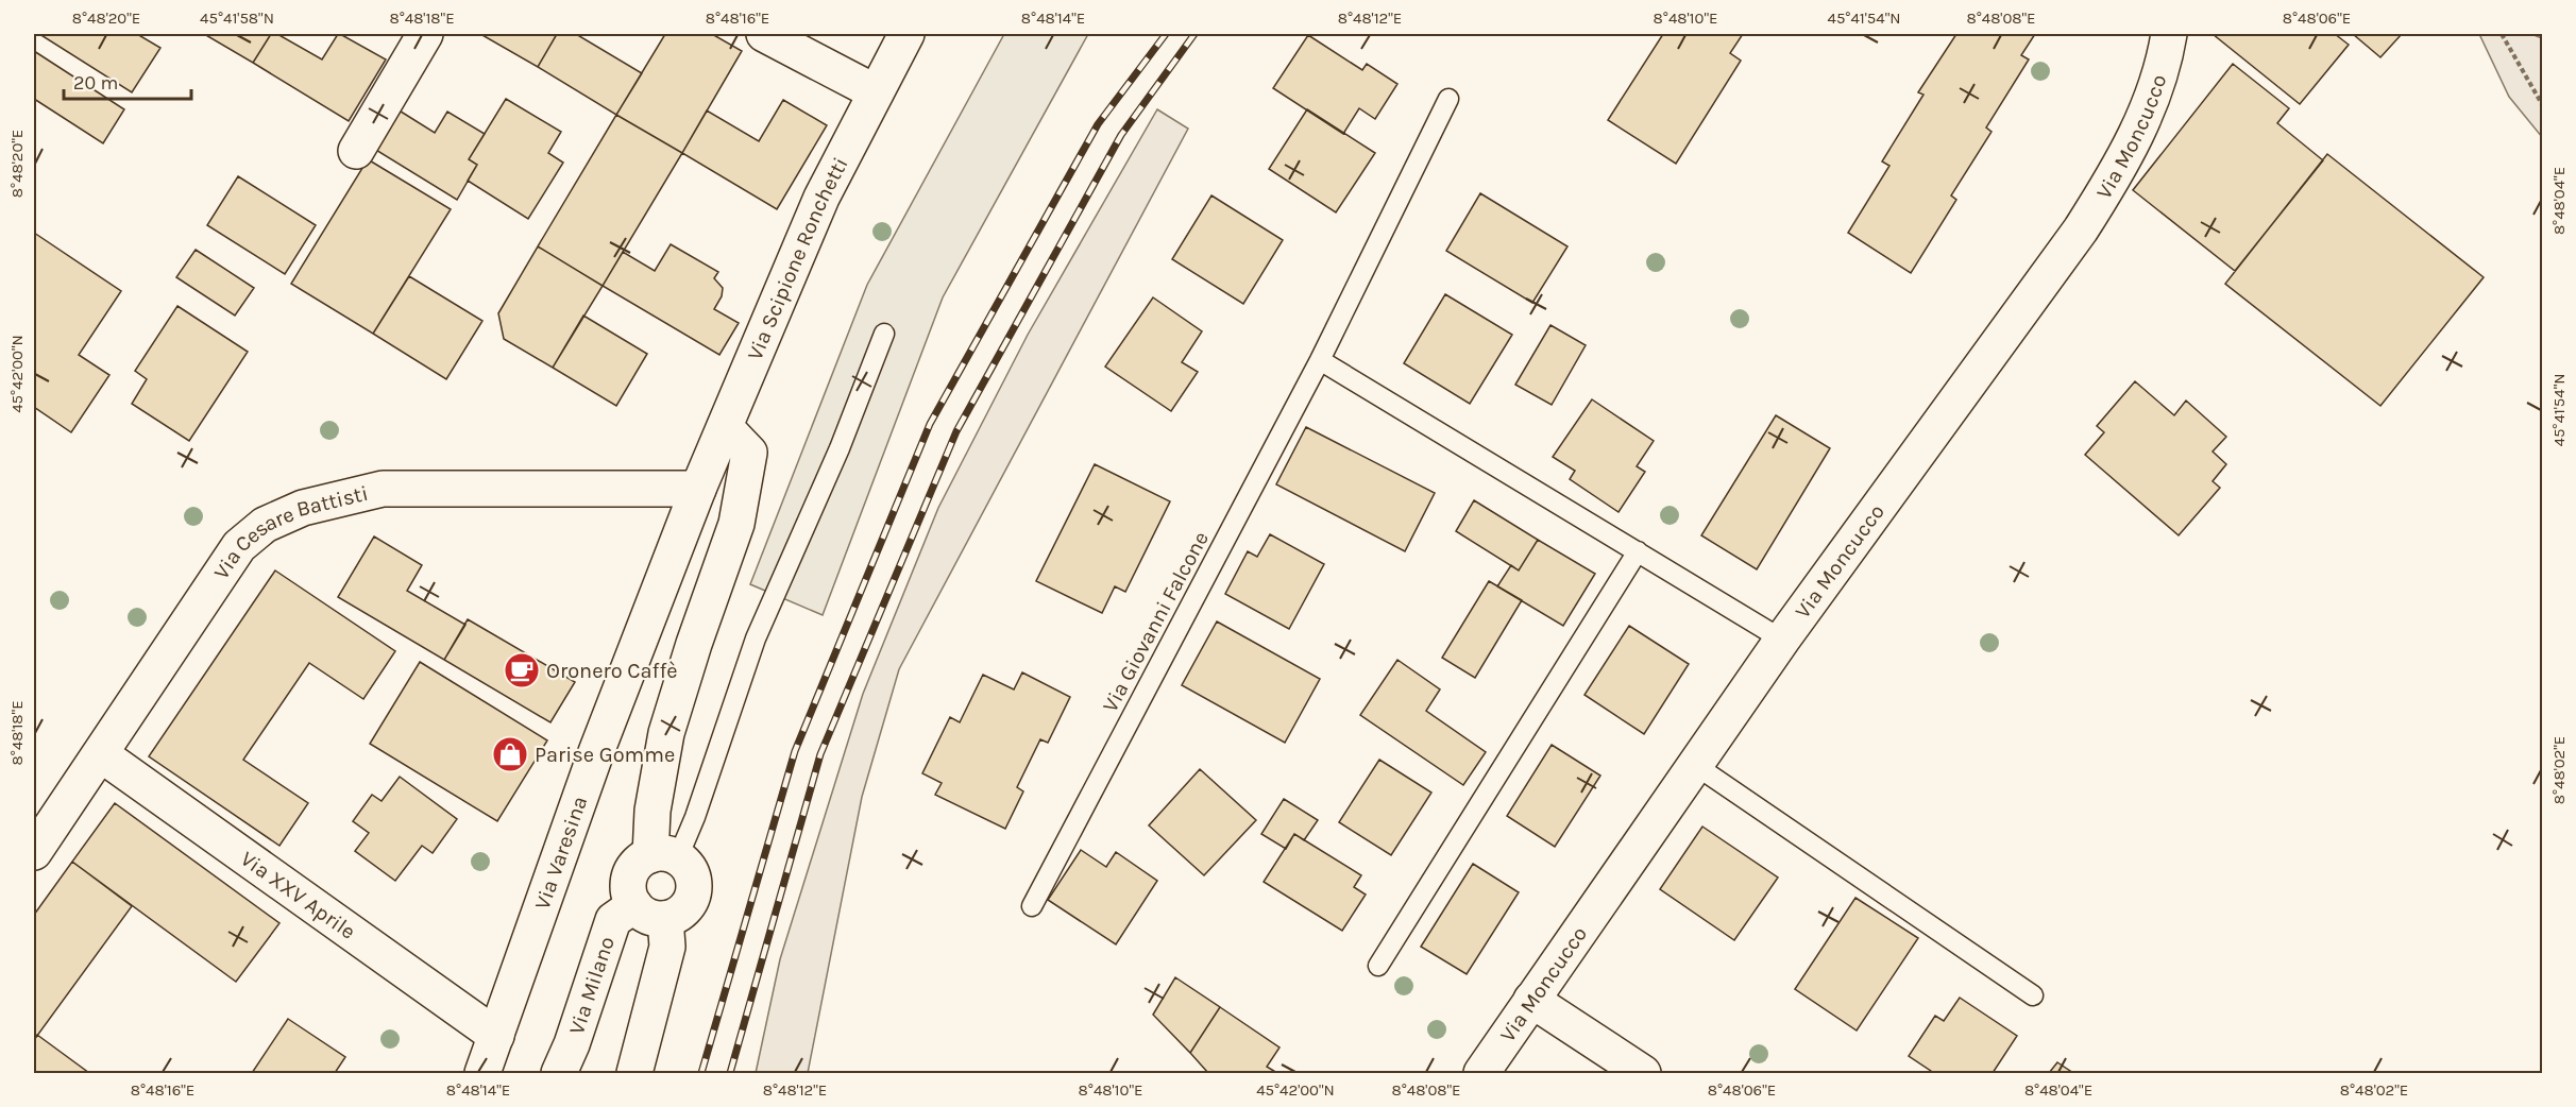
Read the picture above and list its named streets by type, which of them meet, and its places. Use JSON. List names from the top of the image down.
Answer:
{
  "streets": {
    "street": [
      "Via Moncucco",
      "Via Scipione Ronchetti",
      "Via Cesare Battisti",
      "Via Varesina",
      "Via XXV Aprile",
      "Via Milano"
    ],
    "lane": ["Via Giovanni Falcone"]
  },
  "crossings": [
    ["Via Scipione Ronchetti", "Via Cesare Battisti"],
    ["Via Scipione Ronchetti", "Via Varesina"],
    ["Via Cesare Battisti", "Via Varesina"],
    ["Via Cesare Battisti", "Via XXV Aprile"],
    ["Via Varesina", "Via XXV Aprile"]
  ],
  "places": {
    "cafe": ["Oronero Caffè"],
    "shop": ["Parise Gomme"]
  },
  "scale_bar": "20 m",
  "coordinates": [
    "8°48'20\"E",
    "45°41'58\"N",
    "8°48'18\"E",
    "8°48'16\"E",
    "8°48'14\"E",
    "8°48'12\"E",
    "8°48'10\"E",
    "45°41'54\"N",
    "8°48'08\"E",
    "8°48'06\"E",
    "8°48'04\"E",
    "45°42'00\"N",
    "8°48'02\"E"
  ]
}
